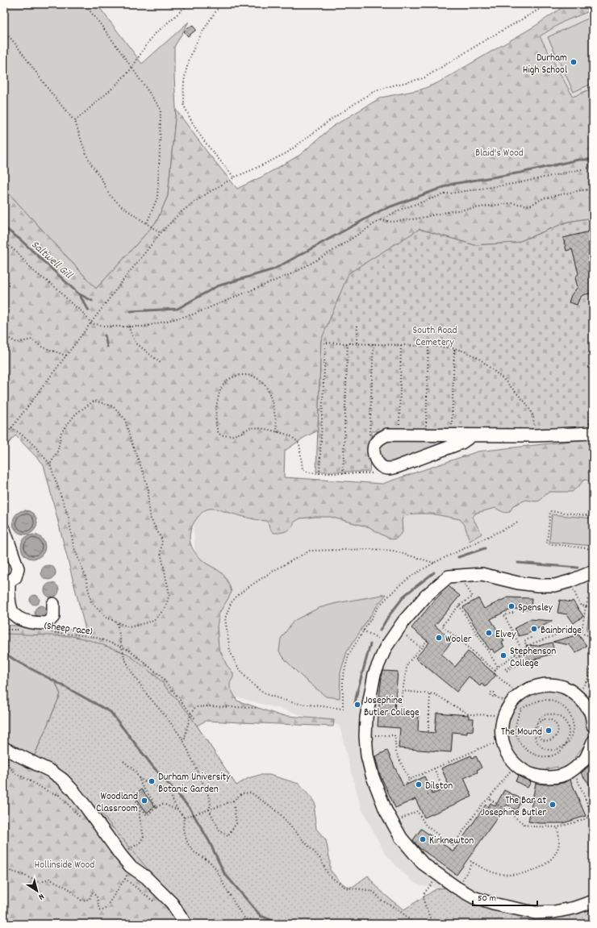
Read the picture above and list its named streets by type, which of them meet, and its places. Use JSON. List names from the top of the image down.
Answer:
{
  "streets": {
    "path": ["(Sheep race)"]
  },
  "water": ["Saltwell Gill"],
  "parks": ["Blaid's Wood", "South Road Cemetery", "Hollinside Wood"],
  "places": [
    "Durham High School",
    "Spensley",
    "Bainbridge",
    "Elvey",
    "Wooler",
    "Stephenson College",
    "Josephine Butler College",
    "The Mound",
    "Durham University Botanic Garden",
    "Dilston",
    "Woodland Classroom",
    "The Bar at Josephine Butler",
    "Kirknewton"
  ],
  "scale_bar": "50 m",
  "north": "bottom right"
}
